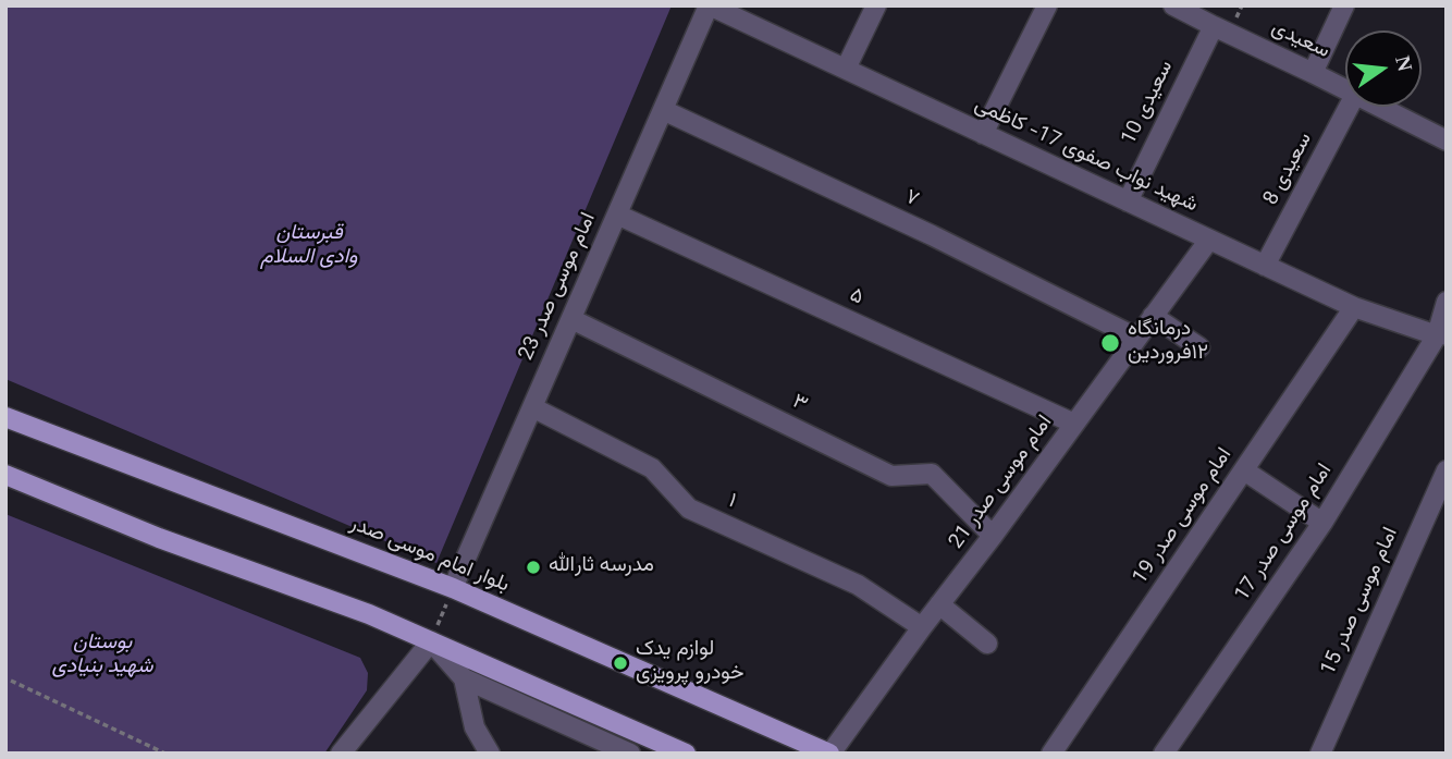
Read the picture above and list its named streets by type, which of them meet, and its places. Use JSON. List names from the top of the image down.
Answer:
{
  "streets": {
    "main road": ["بلوار امام موسی صدر"],
    "street": [
      "سعیدی",
      "سعیدی 10",
      "شهید نواب صفوی 17- کاظمی",
      "سعیدی 8",
      "۷",
      "امام موسی صدر 23",
      "۵",
      "۳",
      "امام موسی صدر 21",
      "۱",
      "امام موسی صدر 19",
      "امام موسی صدر 17",
      "امام موسی صدر 15"
    ]
  },
  "crossings": [
    ["سعیدی", "سعیدی 10"],
    ["سعیدی 10", "شهید نواب صفوی 17- کاظمی"],
    ["شهید نواب صفوی 17- کاظمی", "سعیدی 8"],
    ["شهید نواب صفوی 17- کاظمی", "امام موسی صدر 23"],
    ["شهید نواب صفوی 17- کاظمی", "امام موسی صدر 21"],
    ["شهید نواب صفوی 17- کاظمی", "امام موسی صدر 19"],
    ["شهید نواب صفوی 17- کاظمی", "امام موسی صدر 17"],
    ["۷", "امام موسی صدر 23"],
    ["۷", "امام موسی صدر 21"],
    ["امام موسی صدر 23", "۵"],
    ["امام موسی صدر 23", "۳"],
    ["امام موسی صدر 23", "۱"],
    ["امام موسی صدر 23", "بلوار امام موسی صدر"],
    ["۵", "امام موسی صدر 21"],
    ["۳", "امام موسی صدر 21"],
    ["امام موسی صدر 21", "۱"],
    ["امام موسی صدر 21", "بلوار امام موسی صدر"]
  ],
  "parks": ["قبرستان وادی السلام", "بوستان شهید بنیادی"],
  "places": ["درمانگاه ١٢فروردین", "مدرسه ثارالله", "لوازم یدک خودرو پرویزی"],
  "north": "right"
}
